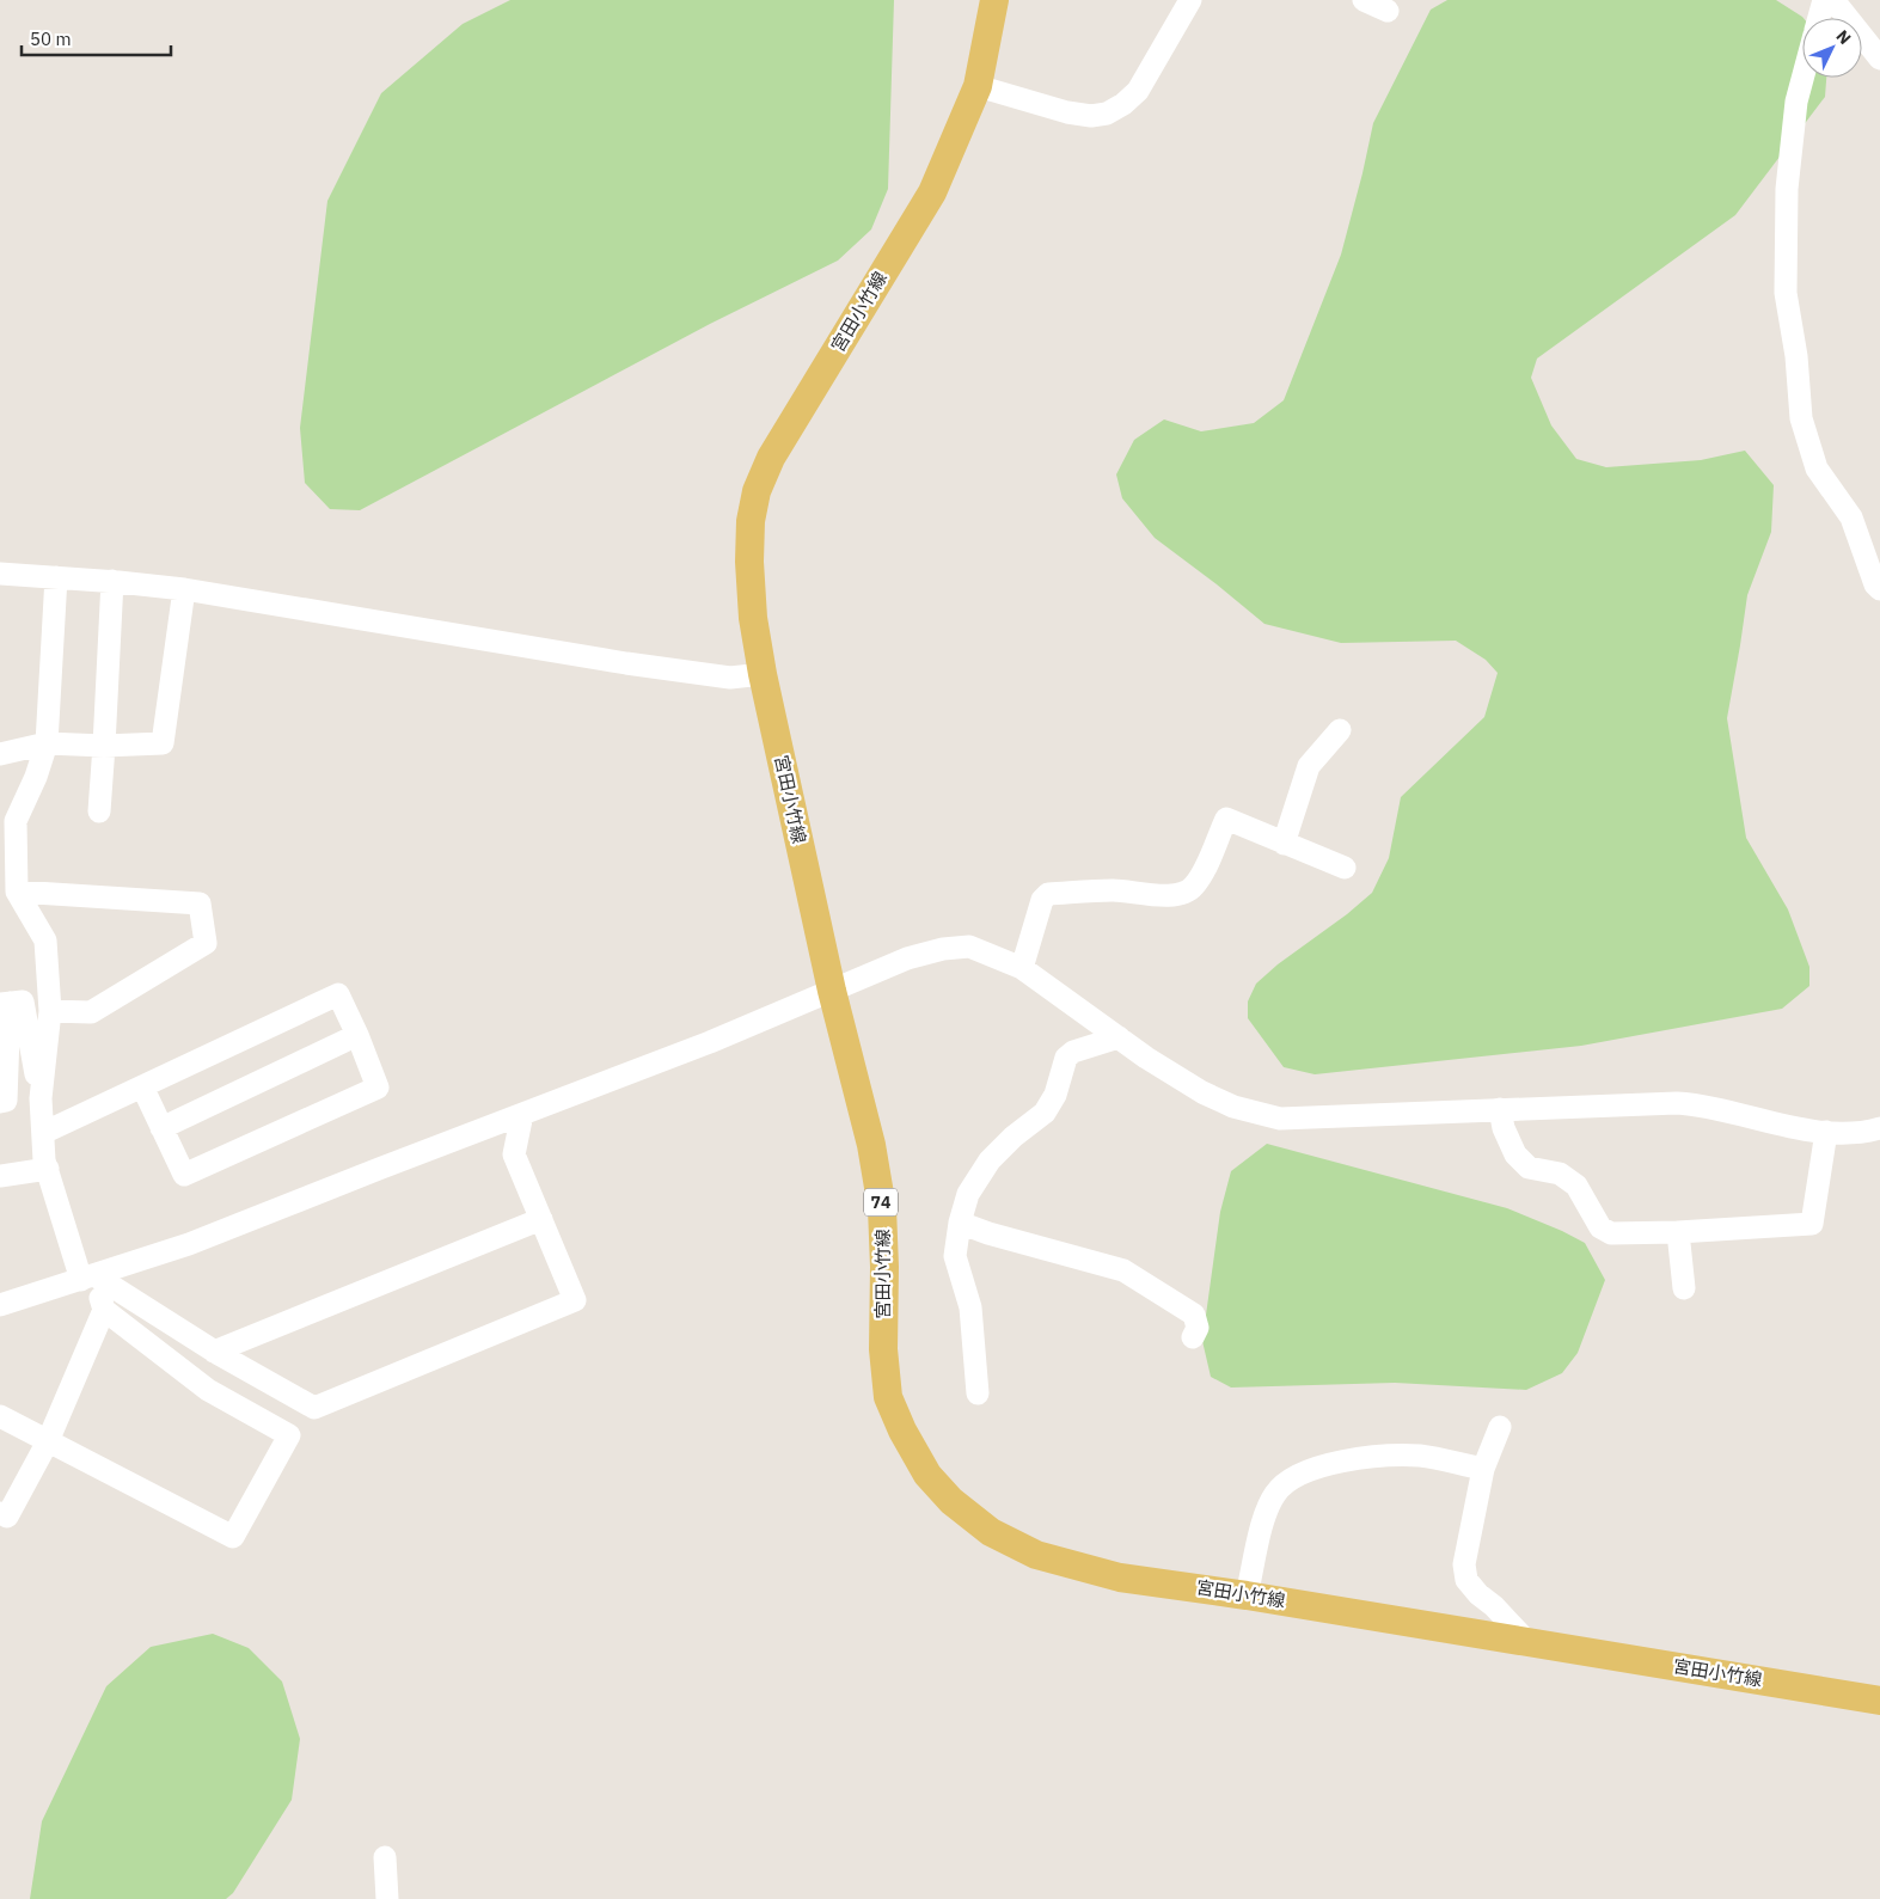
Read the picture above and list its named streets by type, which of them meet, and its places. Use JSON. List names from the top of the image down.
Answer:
{
  "streets": {
    "main road": ["宮田小竹線", "74"]
  },
  "scale_bar": "50 m",
  "north": "top right"
}
